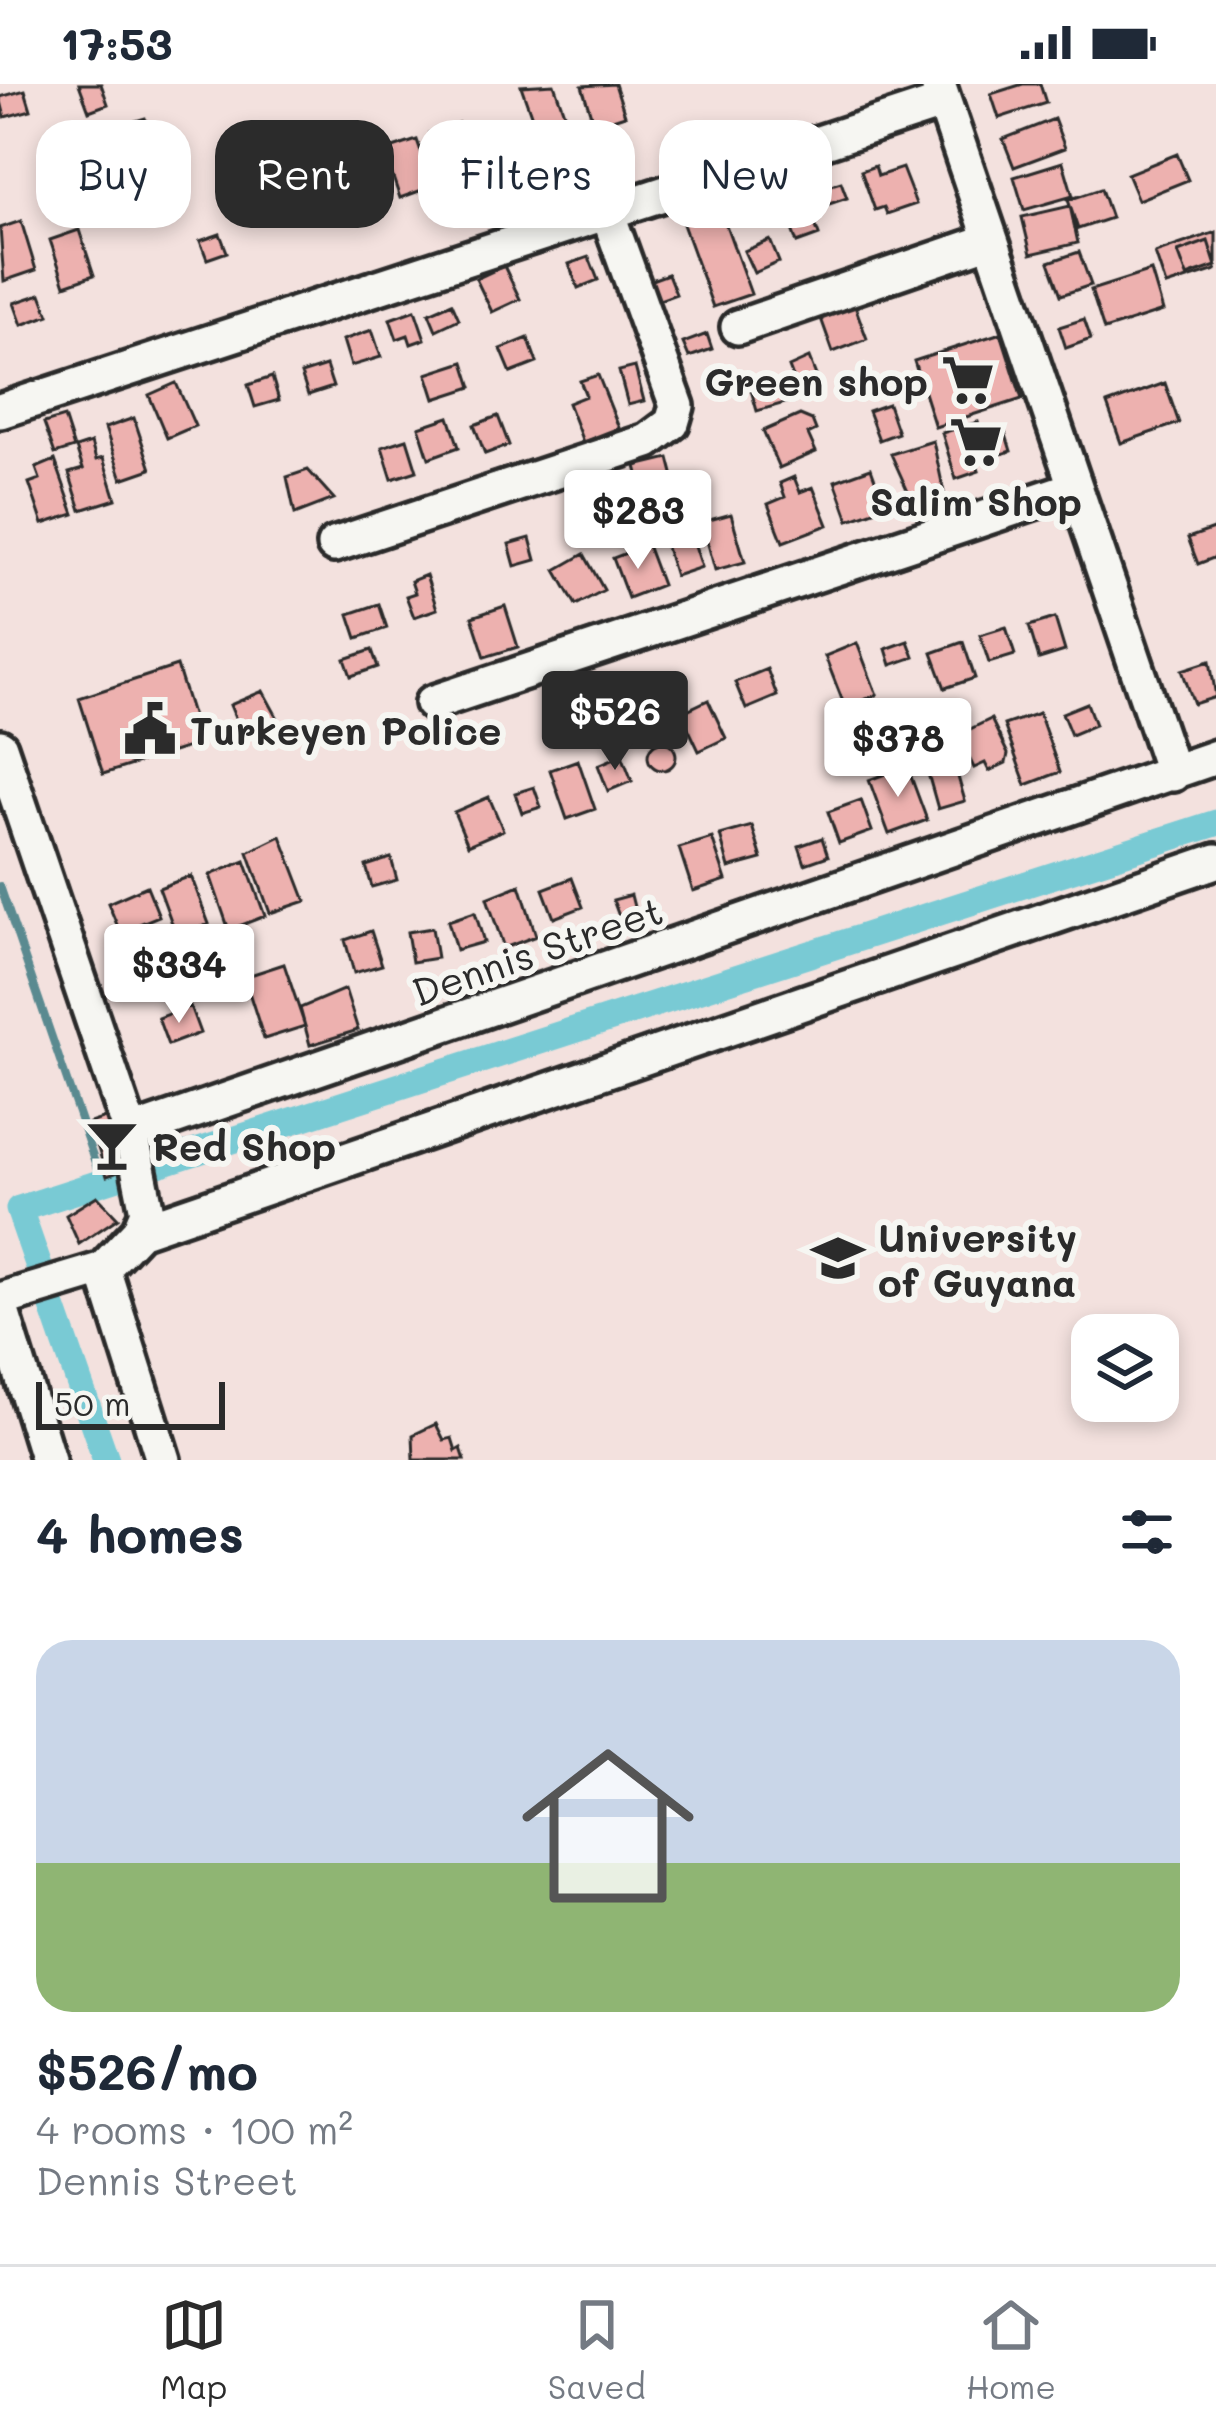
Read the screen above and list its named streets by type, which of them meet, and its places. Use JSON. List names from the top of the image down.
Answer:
{
  "streets": {
    "street": ["Dennis Street"]
  },
  "places": {
    "supermarket": ["Green shop", "Salim Shop"],
    "public building": ["Turkeyen Police"],
    "bar": ["Red Shop"],
    "school or university": ["University of Guyana"]
  },
  "scale_bar": "50 m",
  "page": {
    "status": "17:53",
    "chip": [
      "Buy",
      "Rent",
      "Filters",
      "New"
    ],
    "price": [
      "$283",
      "$526",
      "$378",
      "$334"
    ],
    "scale": "50 m",
    "heading": "4 homes",
    "list": [
      {
        "name": "$526/mo",
        "note": "4 rooms · 100 m² · Dennis Street"
      }
    ],
    "tabs": ["Map", "Saved", "Home"]
  }
}
